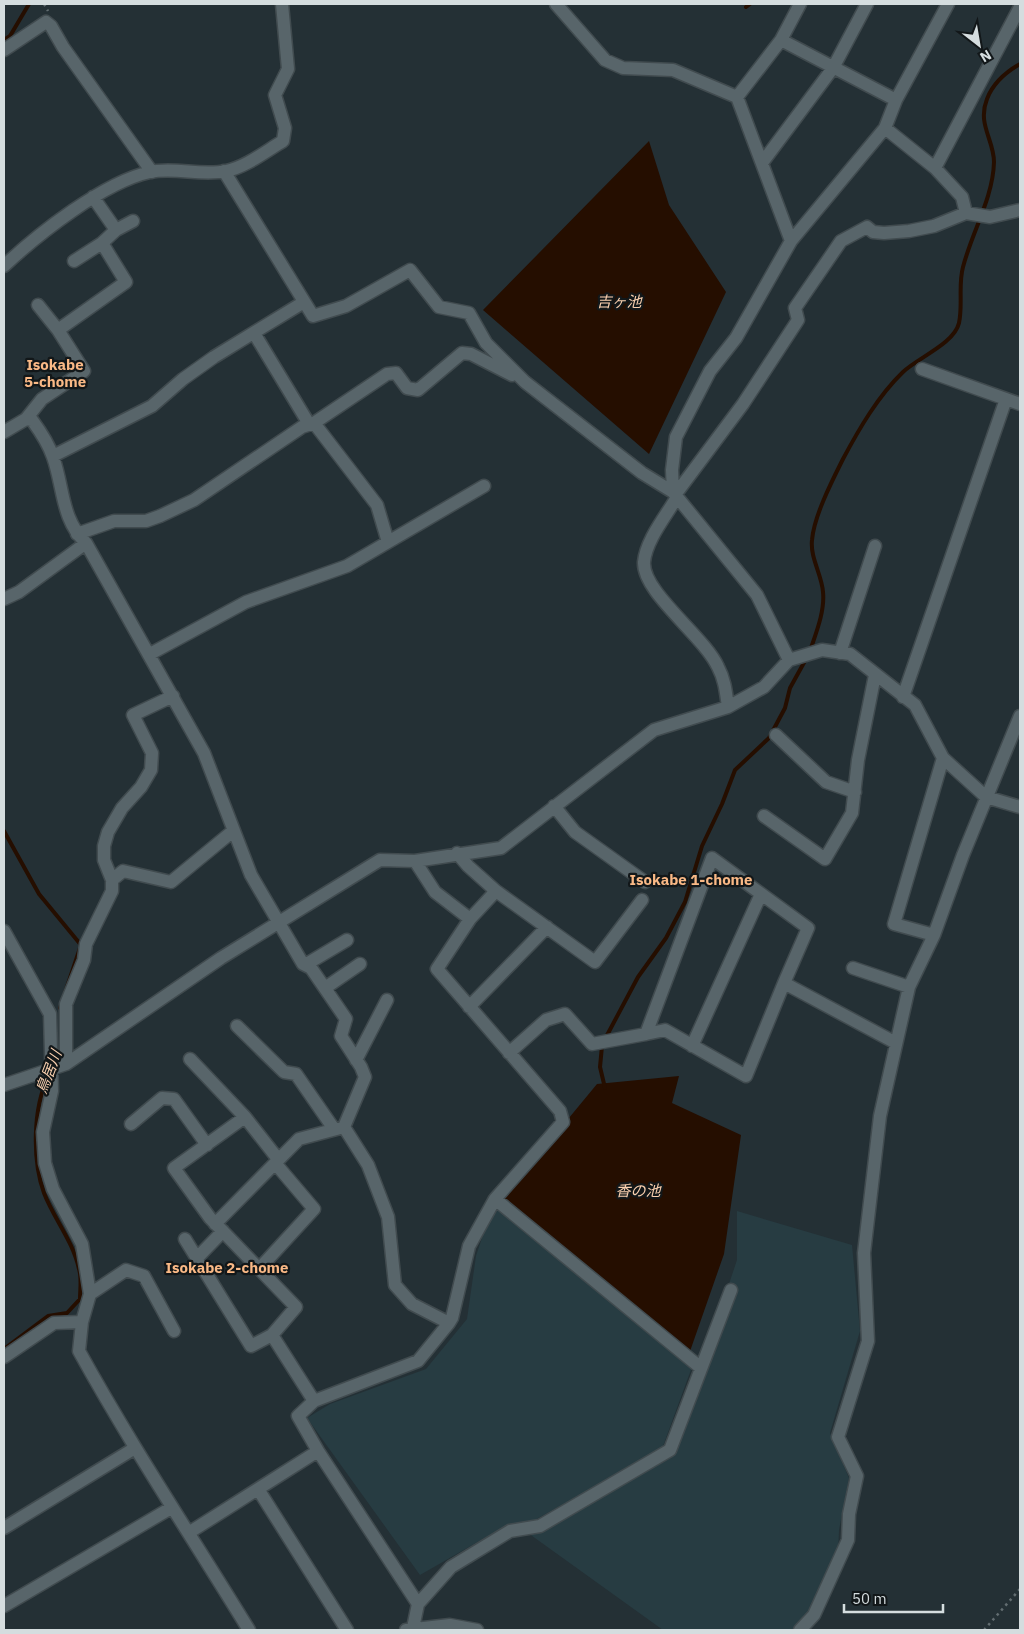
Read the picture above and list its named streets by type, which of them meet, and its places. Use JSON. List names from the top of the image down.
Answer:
{
  "districts": ["Isokabe 5-chome", "Isokabe 1-chome", "Isokabe 2-chome"],
  "water": ["吉ヶ池", "鳥居川", "香の池"],
  "scale_bar": "50 m",
  "north": "bottom right"
}
